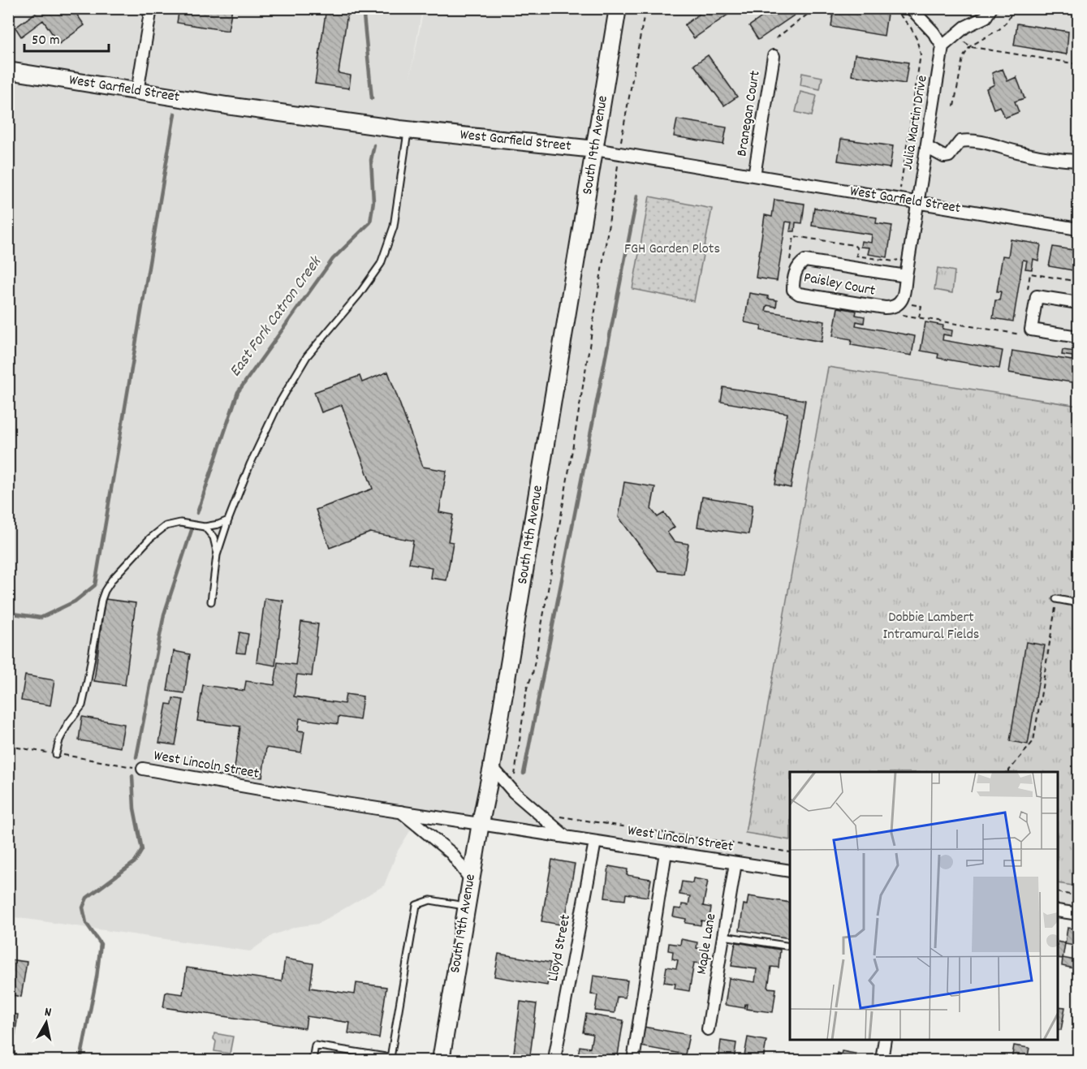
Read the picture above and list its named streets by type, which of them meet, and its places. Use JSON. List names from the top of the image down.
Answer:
{
  "streets": {
    "main road": ["West Garfield Street", "South 19th Avenue"],
    "street": [
      "Branegan Court",
      "Julia Martin Drive",
      "Paisley Court",
      "West Lincoln Street",
      "Maple Lane",
      "Lloyd Street"
    ]
  },
  "crossings": [
    ["West Garfield Street", "Branegan Court"],
    ["West Garfield Street", "Julia Martin Drive"],
    ["West Garfield Street", "South 19th Avenue"],
    ["South 19th Avenue", "West Lincoln Street"],
    ["West Lincoln Street", "Maple Lane"],
    ["West Lincoln Street", "Lloyd Street"]
  ],
  "water": ["East Fork Catron Creek"],
  "parks": ["FGH Garden Plots", "Dobbie Lambert Intramural Fields"],
  "scale_bar": "50 m",
  "north": "top"
}
